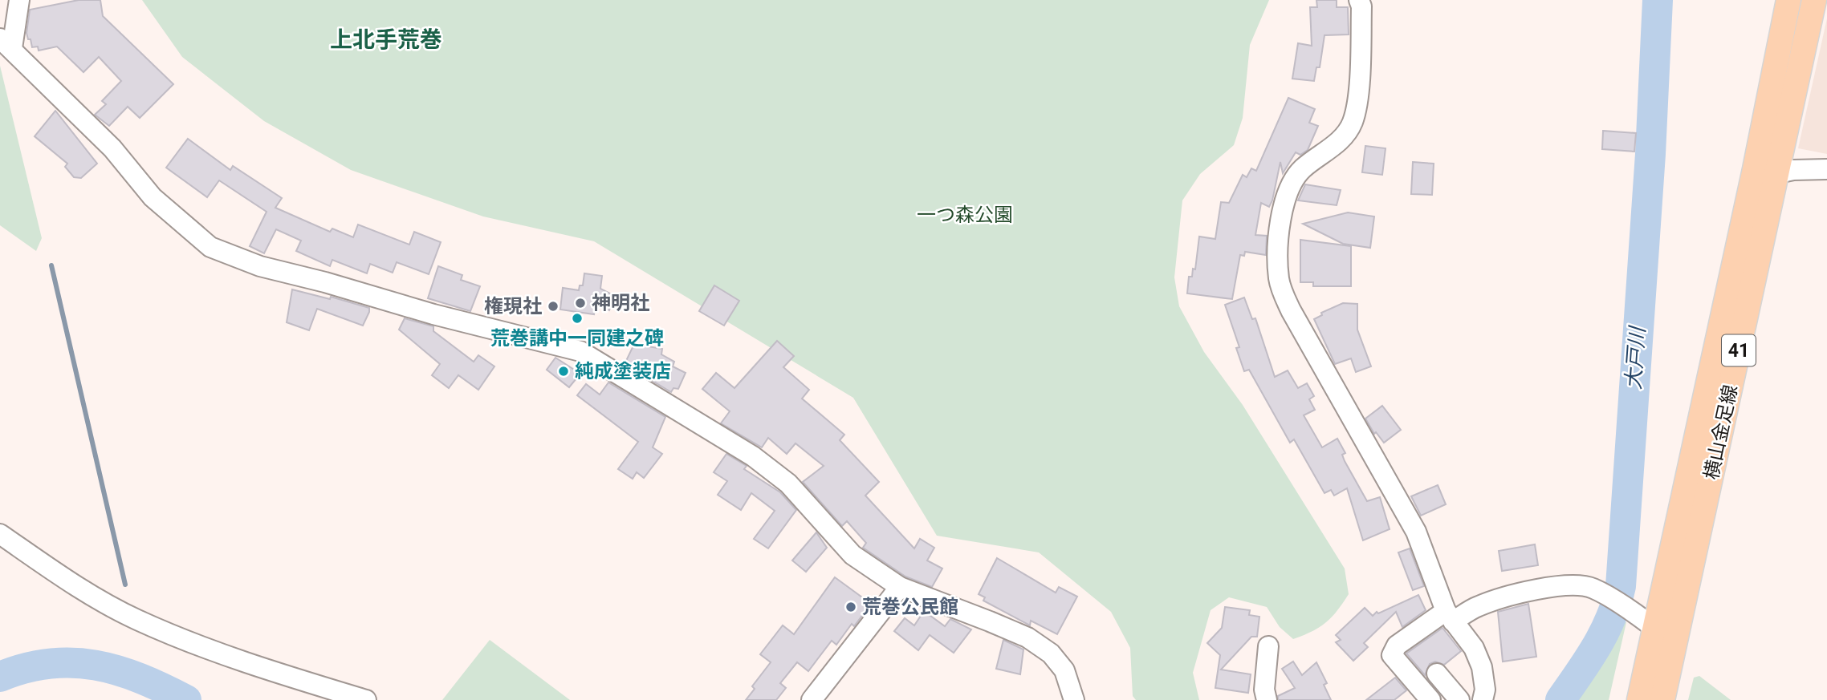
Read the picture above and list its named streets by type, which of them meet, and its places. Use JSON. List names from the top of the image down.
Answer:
{
  "streets": {
    "main road": ["41", "横山金足線"]
  },
  "districts": ["上北手荒巻"],
  "water": ["大戸川"],
  "parks": ["一つ森公園"],
  "places": [
    "神明社",
    "権現社",
    "荒巻講中一同建之碑",
    "純成塗装店",
    "荒巻公民館"
  ]
}
